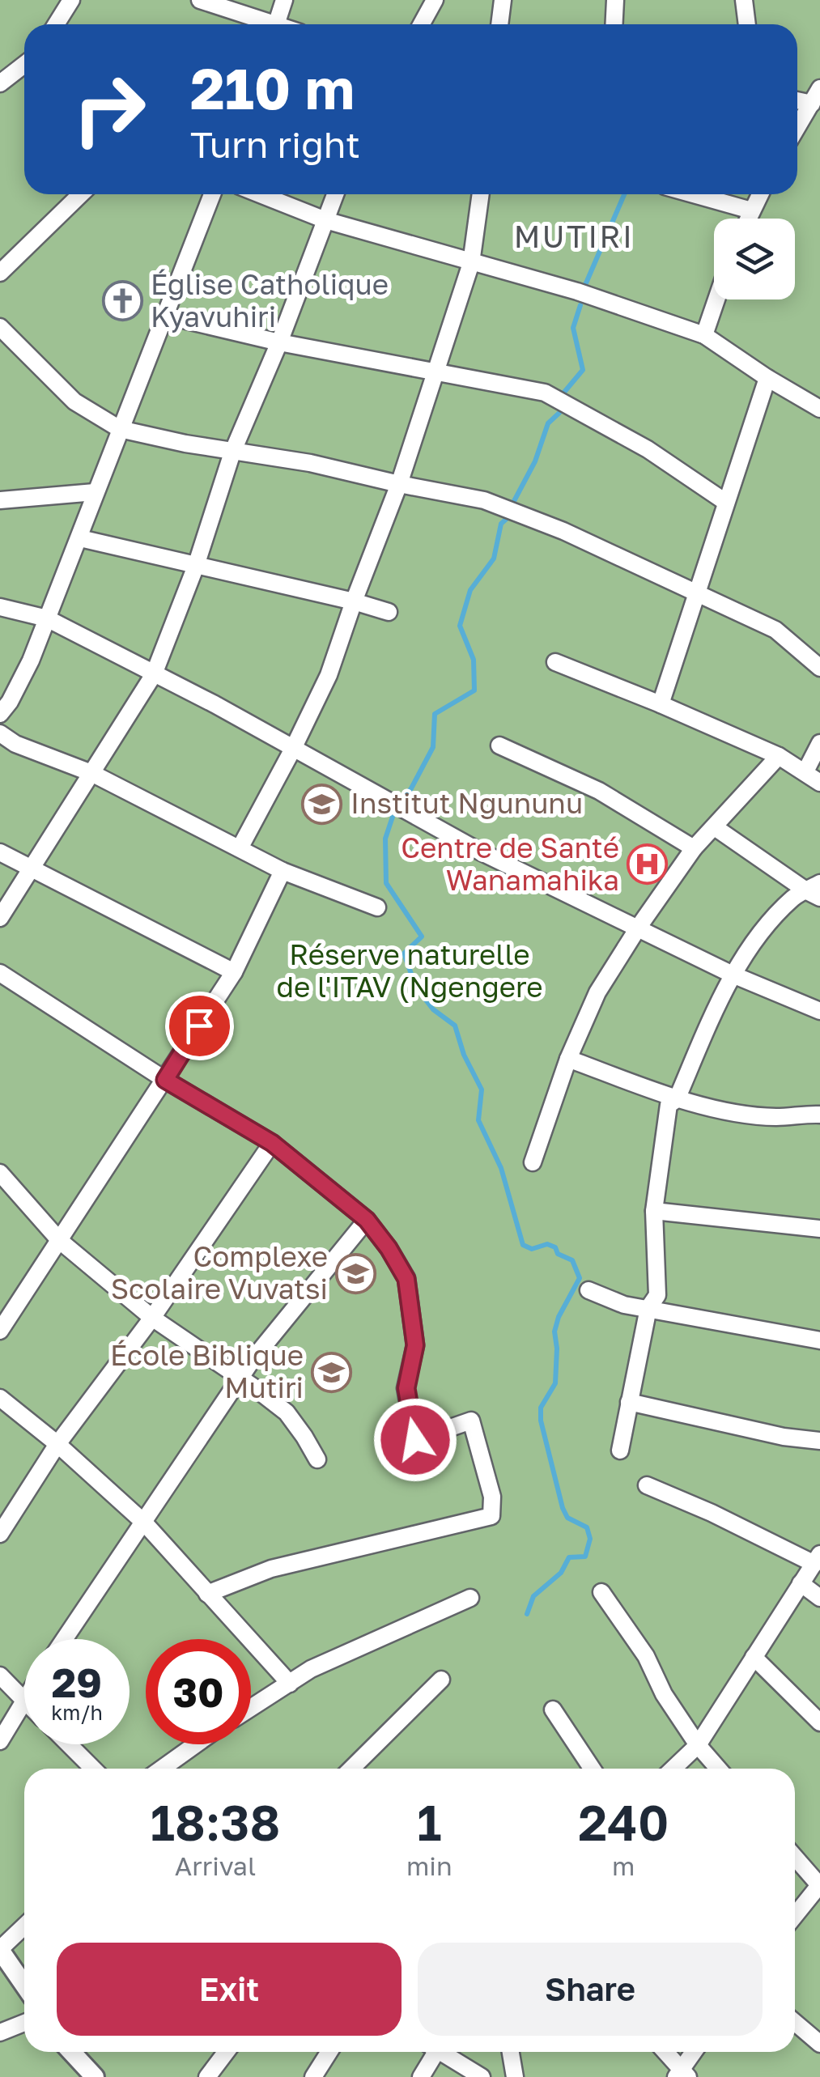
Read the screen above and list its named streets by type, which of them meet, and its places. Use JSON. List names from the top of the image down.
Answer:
{
  "districts": ["MUTIRI"],
  "parks": ["Réserve naturelle de l'ITAV (Ngengere"],
  "places": {
    "church": ["Église Catholique Kyavuhiri"],
    "school or university": ["Institut Ngununu", "Complexe Scolaire Vuvatsi", "École Biblique Mutiri"],
    "hospital": ["Centre de Santé Wanamahika"]
  },
  "page": {
    "turn": ["210 m", "Turn right"],
    "speed": "29 km/h",
    "limit": "30",
    "eta": [
      "18:38",
      "Arrival",
      "1",
      "min",
      "240",
      "m"
    ],
    "buttons": ["Exit", "Share"]
  }
}
